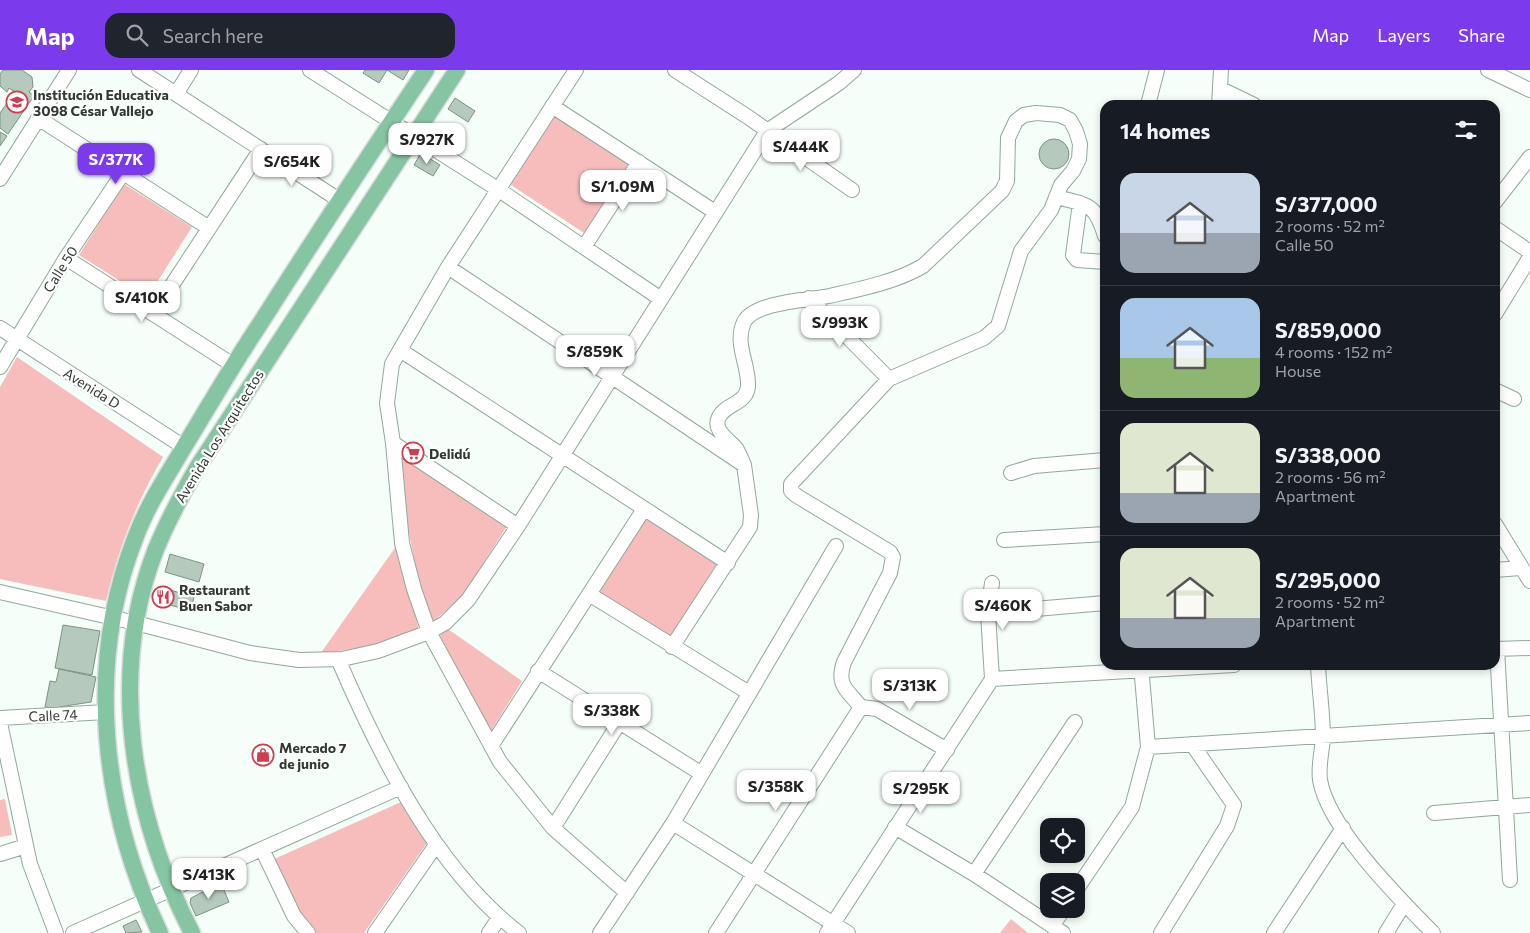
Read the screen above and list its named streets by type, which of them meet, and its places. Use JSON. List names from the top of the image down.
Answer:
{
  "streets": {
    "main road": ["Avenida Los Arquitectos"],
    "street": ["Calle 50", "Avenida D", "Calle 74"]
  },
  "crossings": [
    ["Calle 50", "Avenida D"],
    ["Avenida D", "Avenida Los Arquitectos"],
    ["Avenida Los Arquitectos", "Calle 74"]
  ],
  "places": {
    "school or university": ["Institución Educativa 3098 César Vallejo"],
    "supermarket": ["Delidú"],
    "restaurant": ["Restaurant Buen Sabor"],
    "shop": ["Mercado 7 de junio"]
  },
  "page": {
    "header": "Map",
    "search": "Search here",
    "nav": ["Map", "Layers", "Share"],
    "heading": "14 homes",
    "price": [
      "S/927K",
      "S/444K",
      "S/377K",
      "S/654K",
      "S/1.09M",
      "S/410K",
      "S/993K",
      "S/859K",
      "S/460K",
      "S/313K",
      "S/338K",
      "S/358K",
      "S/295K",
      "S/413K"
    ],
    "list": [
      {
        "name": "S/377,000",
        "note": "2 rooms · 52 m² · Calle 50"
      },
      {
        "name": "S/859,000",
        "note": "4 rooms · 152 m² · House"
      },
      {
        "name": "S/338,000",
        "note": "2 rooms · 56 m² · Apartment"
      },
      {
        "name": "S/295,000",
        "note": "2 rooms · 52 m² · Apartment"
      }
    ]
  }
}
